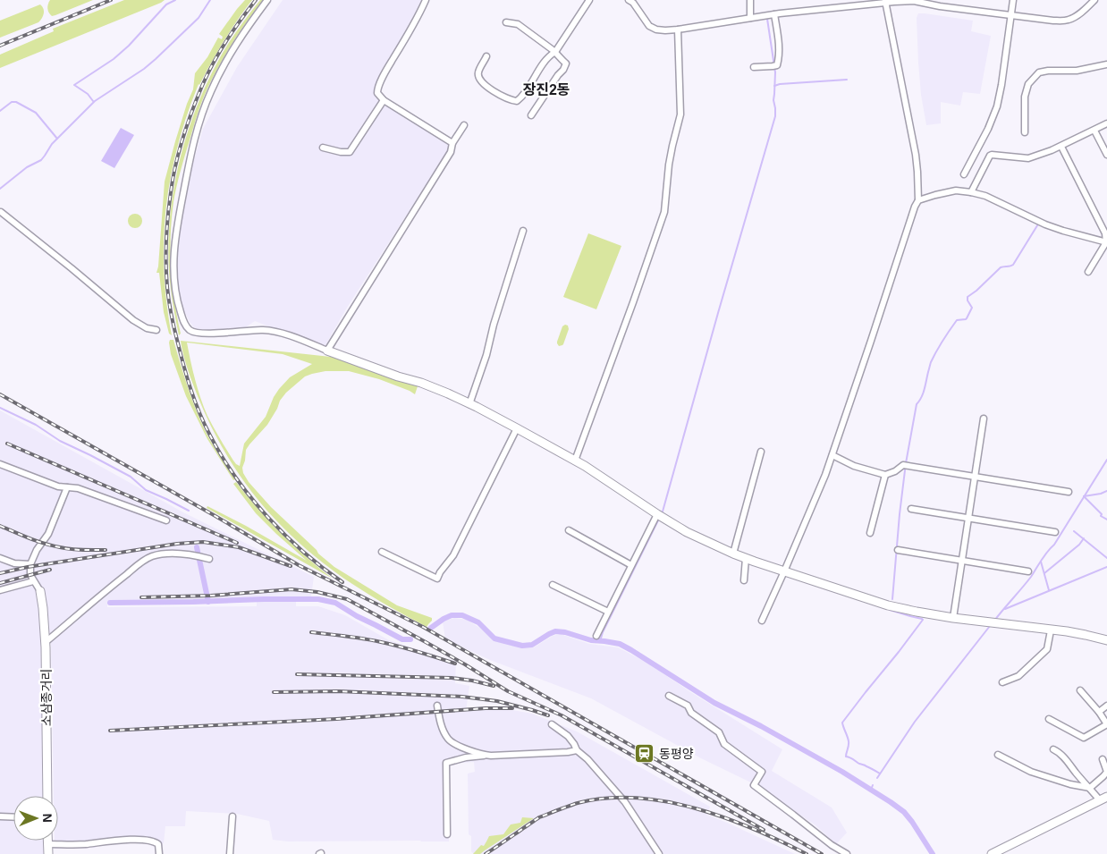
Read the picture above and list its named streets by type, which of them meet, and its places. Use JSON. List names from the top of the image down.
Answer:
{
  "streets": {
    "street": ["소삼종거리"]
  },
  "districts": ["장진2동"],
  "places": {
    "station": ["동평양"]
  },
  "north": "right"
}
